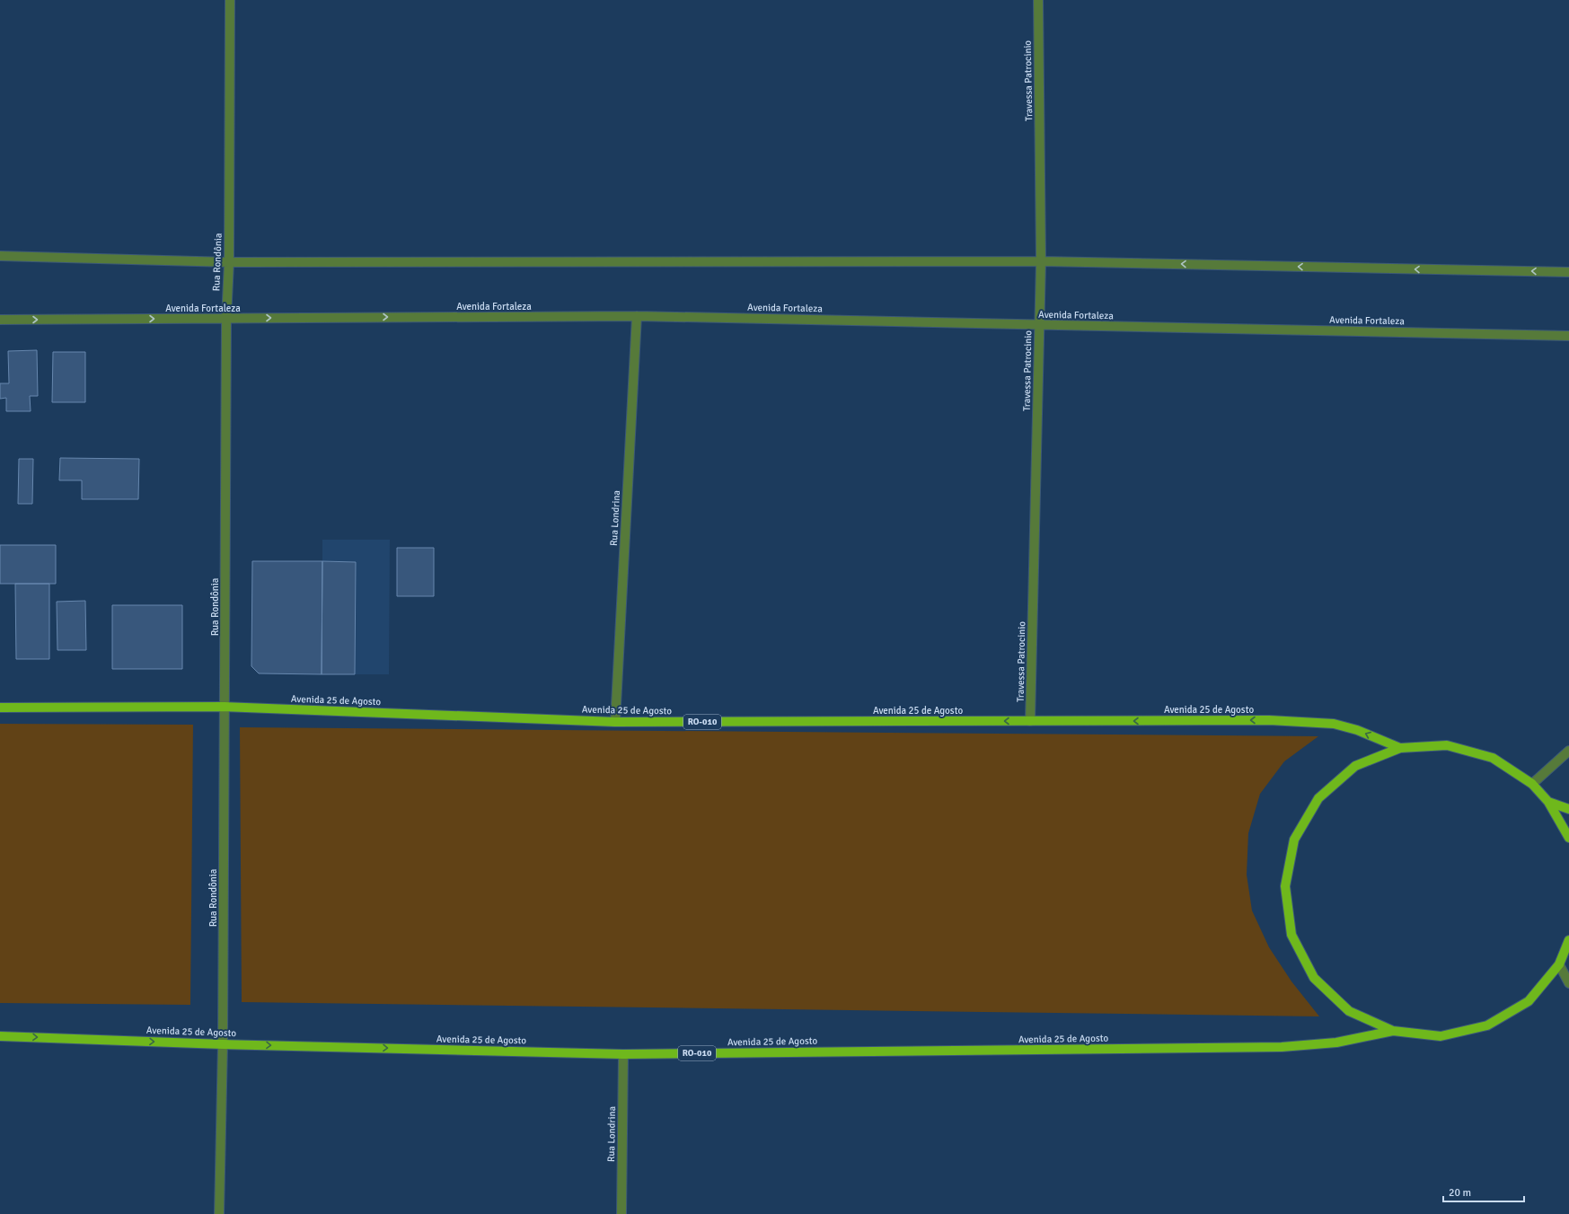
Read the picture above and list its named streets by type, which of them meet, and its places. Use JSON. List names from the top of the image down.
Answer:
{
  "streets": {
    "main road": ["Avenida 25 de Agosto", "RO-010"],
    "street": [
      "Travessa Patrocinio",
      "Rua Rondônia",
      "Avenida Fortaleza",
      "Rua Londrina"
    ]
  },
  "crossings": [
    ["Travessa Patrocinio", "Avenida Fortaleza"],
    ["Travessa Patrocinio", "Avenida 25 de Agosto"],
    ["Rua Rondônia", "Avenida Fortaleza"],
    ["Rua Rondônia", "Avenida 25 de Agosto"],
    ["Avenida Fortaleza", "Rua Londrina"],
    ["Rua Londrina", "Avenida 25 de Agosto"]
  ],
  "scale_bar": "20 m"
}
